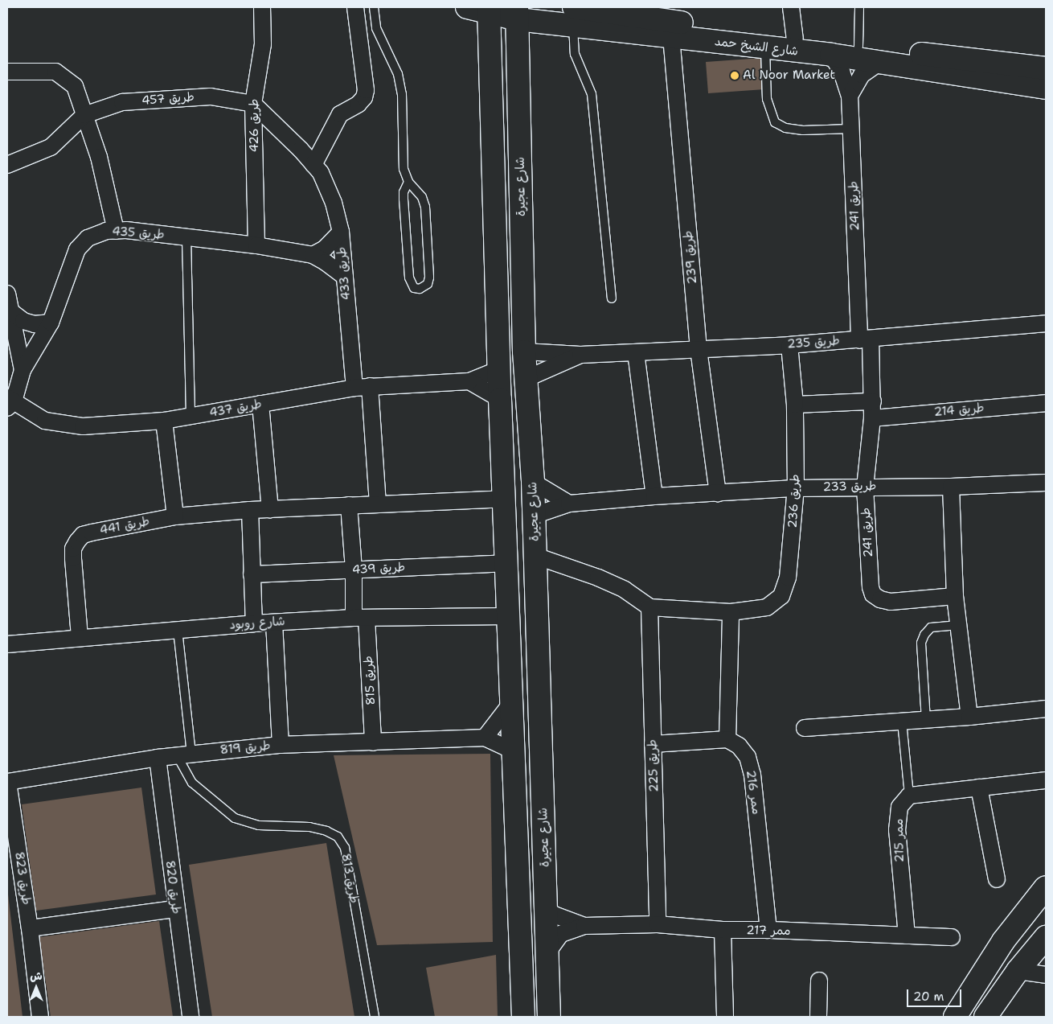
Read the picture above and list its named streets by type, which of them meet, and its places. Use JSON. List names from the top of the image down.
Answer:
{
  "streets": {
    "street": [
      "شارع الشيخ حمد",
      "طريق 457",
      "طريق 426",
      "شارع عجيرة",
      "طريق 241",
      "طريق 435",
      "طريق 239",
      "طريق 433",
      "طريق 235",
      "طريق 437",
      "طريق 214",
      "طريق 233",
      "طريق 236",
      "طريق 441",
      "طريق 439",
      "شارع روبود",
      "طريق 815",
      "طريق 819",
      "طريق 225",
      "ممر 216",
      "ممر 215",
      "طريق 823",
      "طريق 820",
      "ممر 217"
    ],
    "lane": ["طريق 813"]
  },
  "crossings": [
    ["شارع الشيخ حمد", "شارع عجيرة"],
    ["شارع الشيخ حمد", "طريق 241"],
    ["شارع الشيخ حمد", "طريق 239"],
    ["طريق 457", "طريق 426"],
    ["طريق 457", "طريق 433"],
    ["طريق 426", "طريق 435"],
    ["طريق 426", "طريق 433"],
    ["شارع عجيرة", "طريق 235"],
    ["شارع عجيرة", "طريق 233"],
    ["شارع عجيرة", "ممر 217"],
    ["طريق 241", "طريق 235"],
    ["طريق 241", "طريق 214"],
    ["طريق 241", "طريق 233"],
    ["طريق 435", "طريق 433"],
    ["طريق 239", "طريق 235"],
    ["طريق 239", "طريق 233"],
    ["طريق 433", "طريق 437"],
    ["طريق 235", "طريق 236"],
    ["طريق 233", "طريق 236"],
    ["طريق 441", "شارع روبود"],
    ["شارع روبود", "طريق 815"],
    ["طريق 815", "طريق 819"],
    ["طريق 819", "طريق 823"],
    ["طريق 819", "طريق 813"],
    ["طريق 819", "طريق 820"],
    ["طريق 225", "ممر 217"],
    ["ممر 216", "ممر 217"],
    ["ممر 215", "ممر 217"]
  ],
  "places": ["Al Noor Market"],
  "scale_bar": "20 m",
  "north": "top"
}
